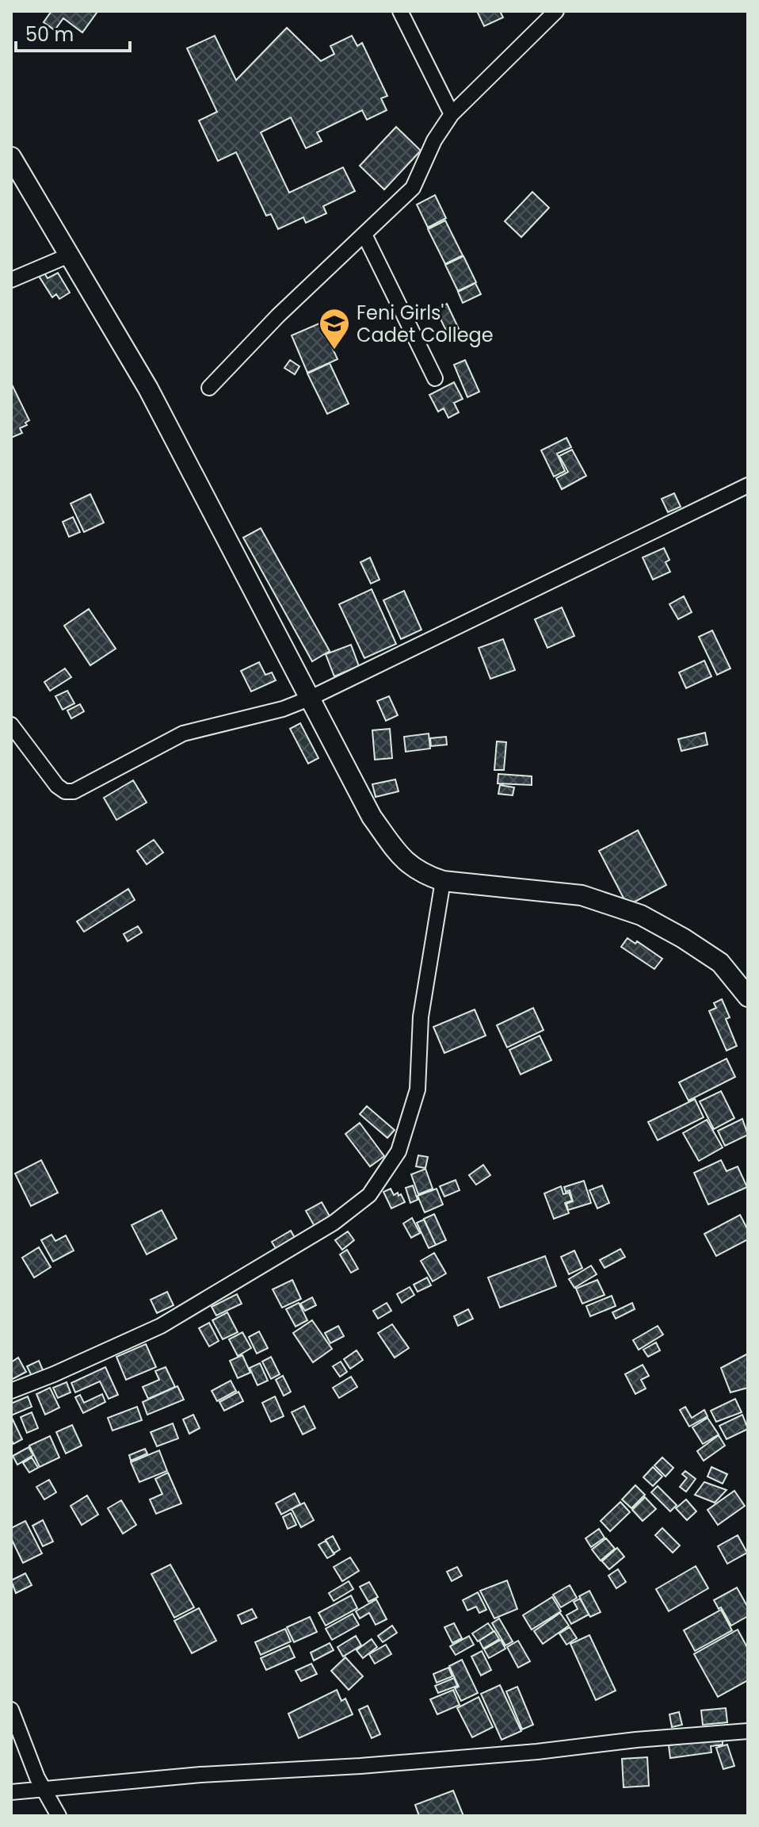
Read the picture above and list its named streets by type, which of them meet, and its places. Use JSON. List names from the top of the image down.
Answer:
{
  "places": {
    "school or university": ["Feni Girls' Cadet College"]
  },
  "scale_bar": "50 m"
}
